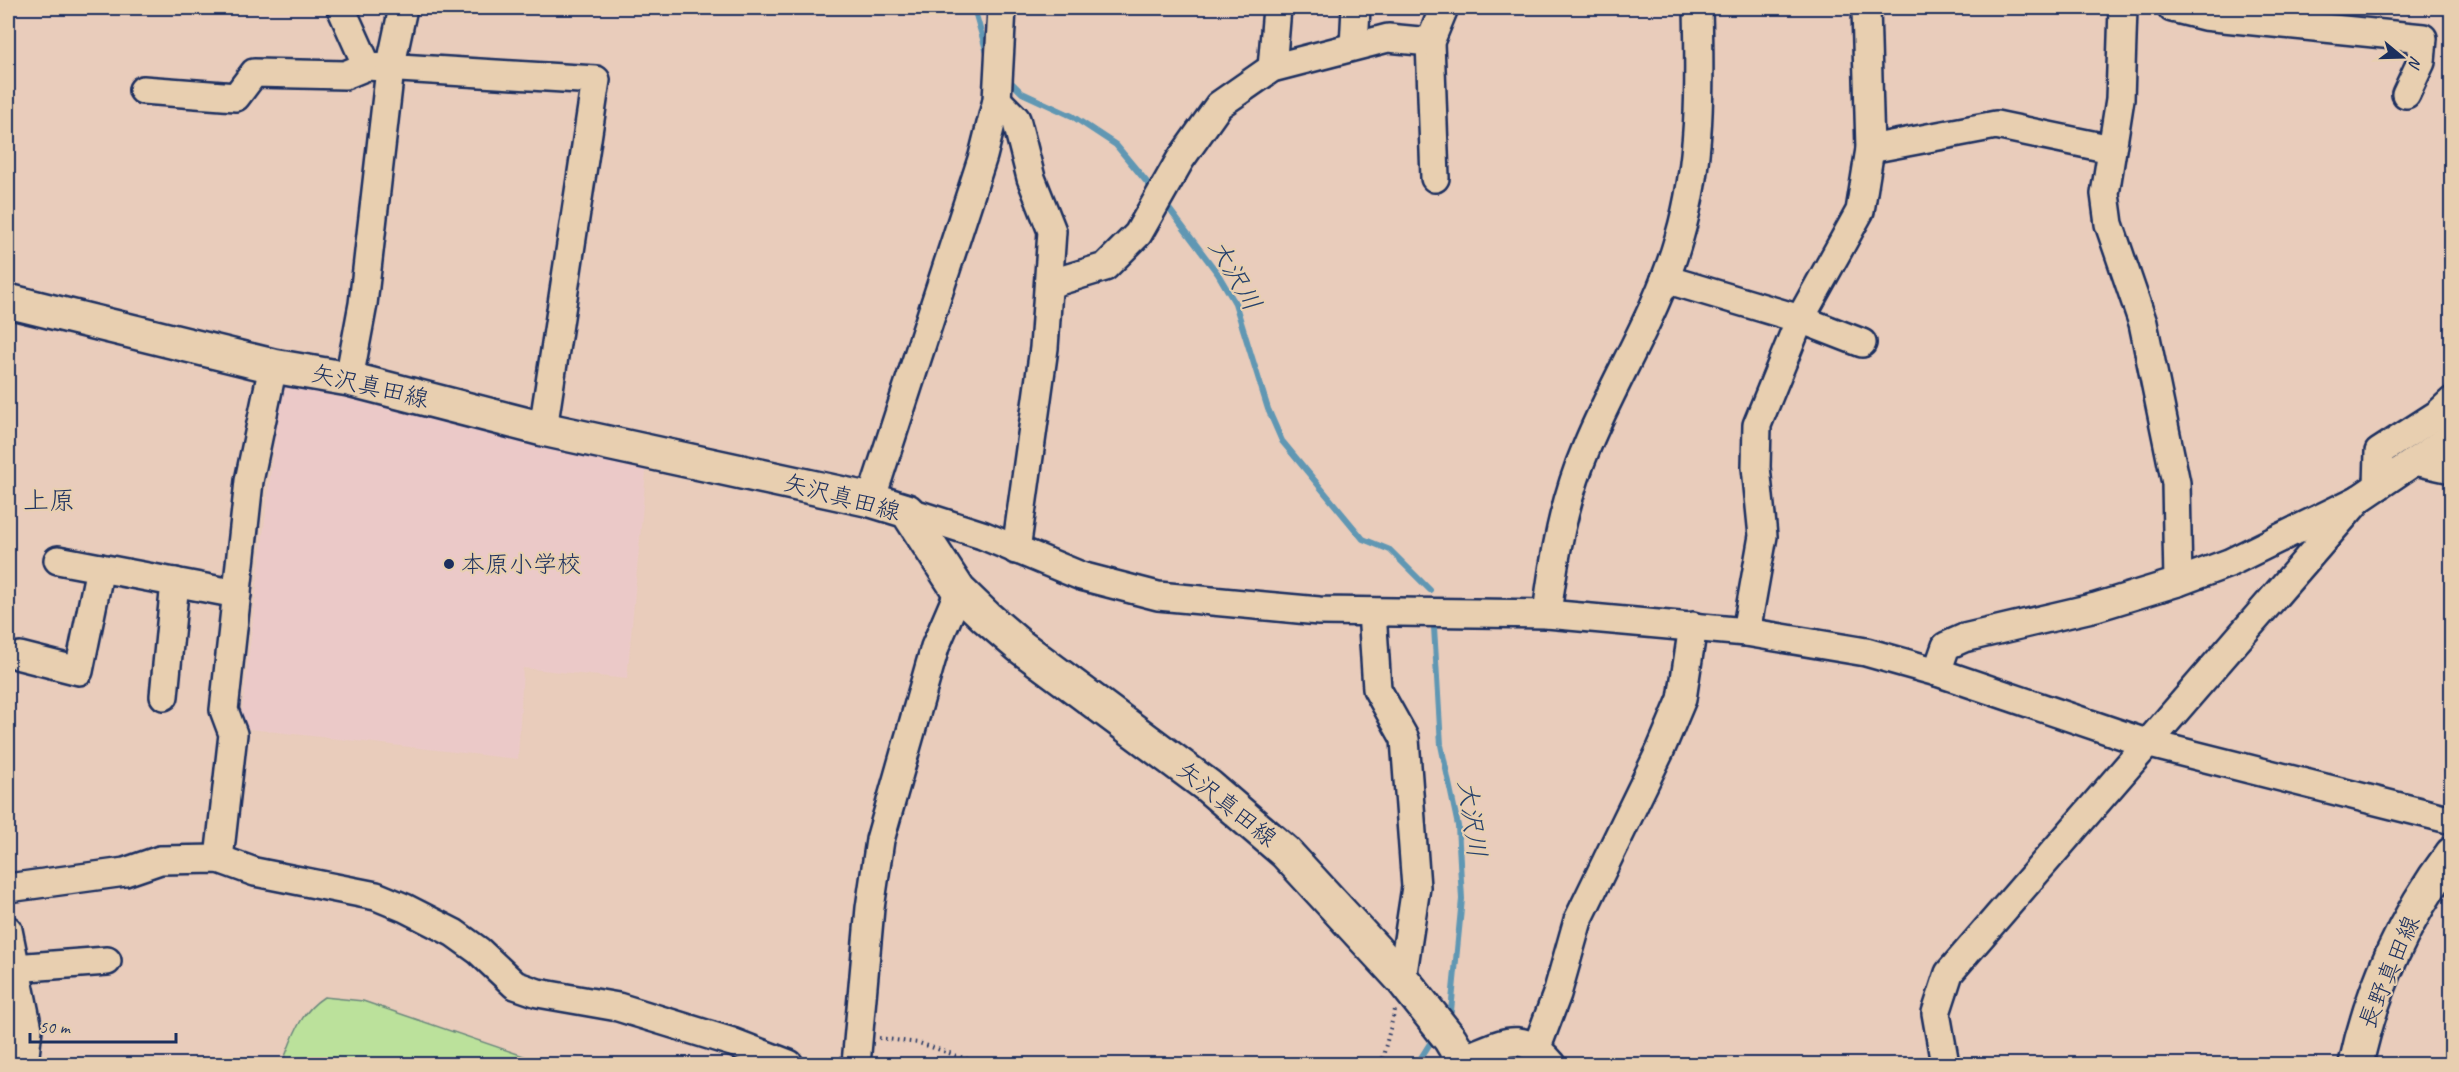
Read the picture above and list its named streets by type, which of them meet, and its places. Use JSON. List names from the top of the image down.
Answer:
{
  "streets": {
    "main road": ["矢沢真田線", "長野真田線"]
  },
  "districts": ["上原"],
  "water": ["大沢川"],
  "places": ["本原小学校"],
  "scale_bar": "50 m",
  "north": "right"
}
